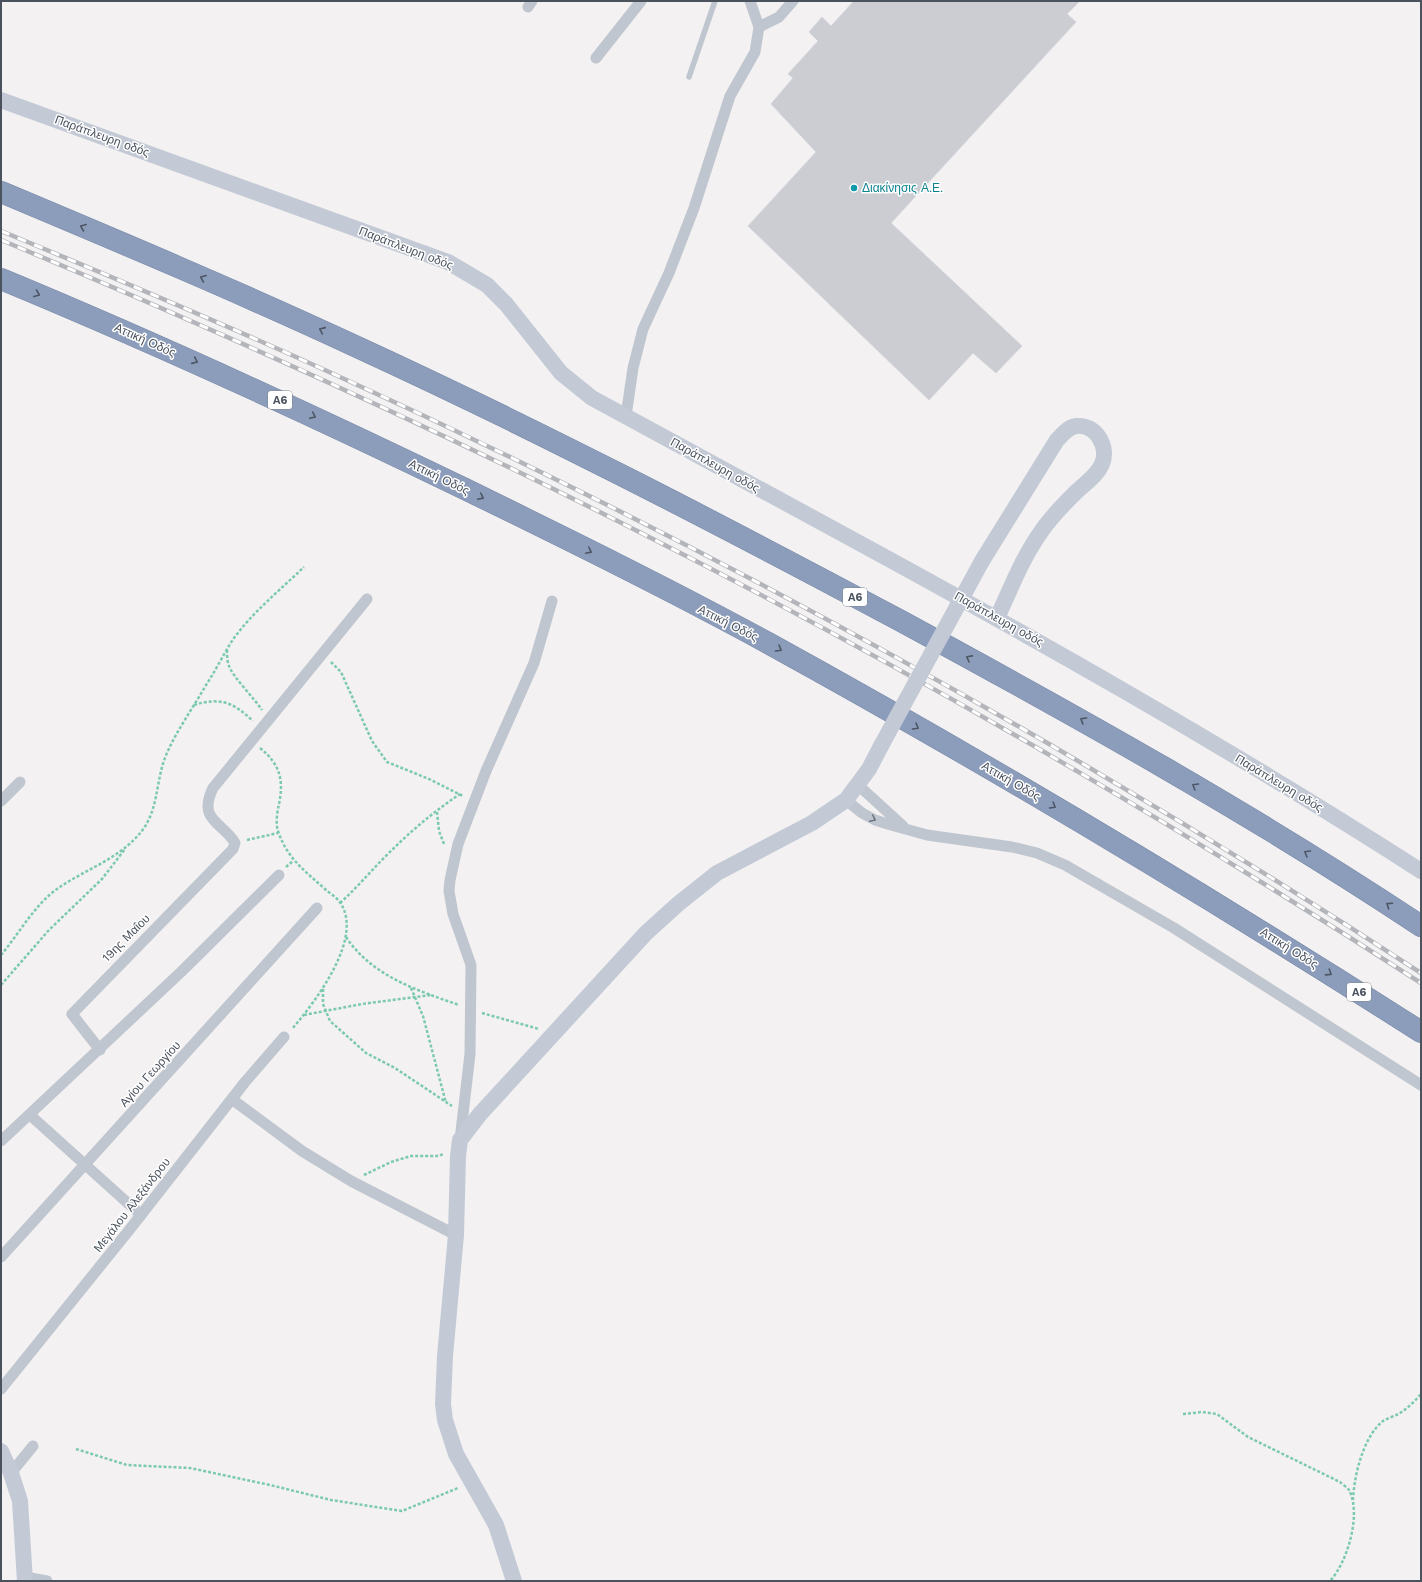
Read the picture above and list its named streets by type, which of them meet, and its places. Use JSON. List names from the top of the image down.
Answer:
{
  "streets": {
    "highway": ["Αττική Οδός", "Α6"],
    "street": [
      "Παράπλευρη οδός",
      "19ης Μαΐου",
      "Αγίου Γεωργίου",
      "Μεγάλου Αλεξάνδρου"
    ]
  },
  "places": ["Διακίνησις Α.Ε."]
}
